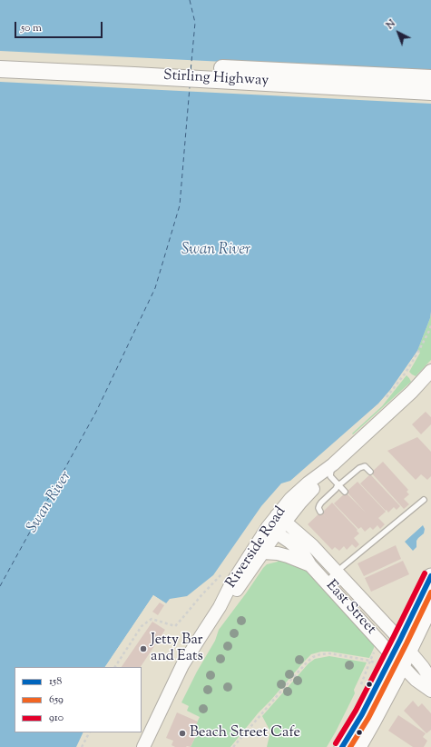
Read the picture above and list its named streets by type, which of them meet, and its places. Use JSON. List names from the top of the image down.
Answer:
{
  "streets": {
    "highway": ["Stirling Highway"],
    "street": ["Riverside Road", "East Street"]
  },
  "crossings": [
    ["Riverside Road", "East Street"]
  ],
  "water": ["Swan River"],
  "places": ["Jetty Bar and Eats", "Beach Street Cafe"],
  "lines": ["transit line 910", "transit line 158", "transit line 659"],
  "legend": ["158", "659", "910"],
  "scale_bar": "50 m",
  "north": "top left"
}
